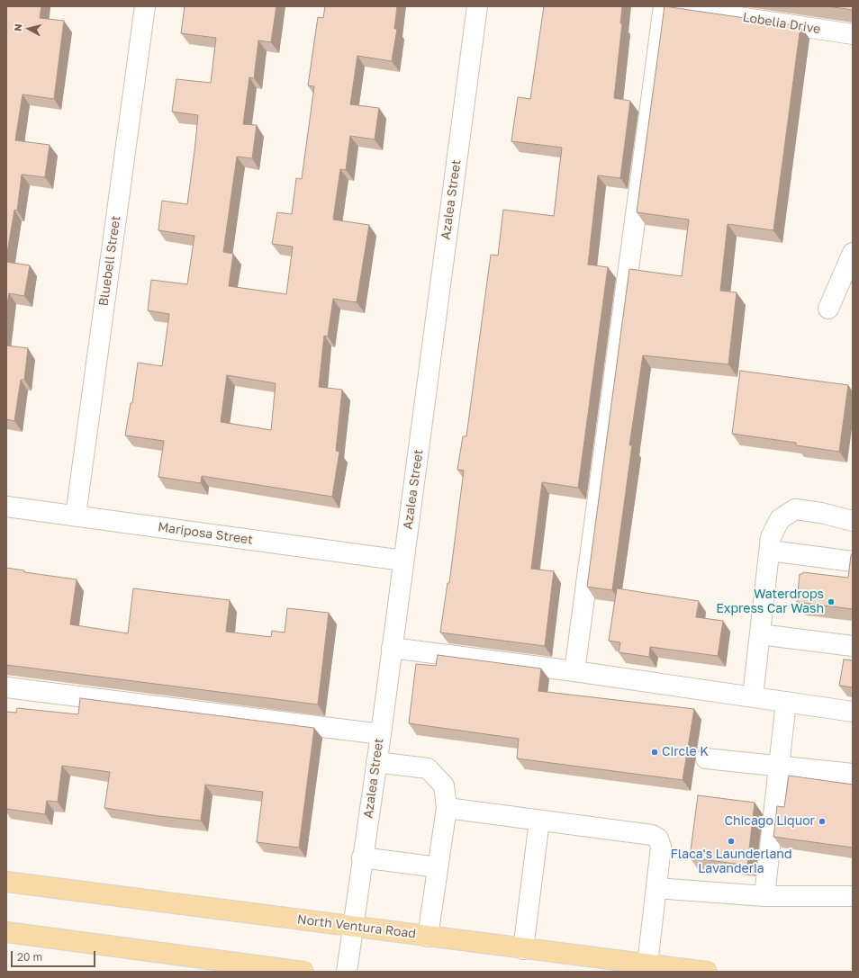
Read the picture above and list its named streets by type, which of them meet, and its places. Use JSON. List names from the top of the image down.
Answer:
{
  "streets": {
    "main road": ["North Ventura Road"],
    "street": [
      "Lobelia Drive",
      "Azalea Street",
      "Bluebell Street",
      "Mariposa Street"
    ]
  },
  "crossings": [
    ["Azalea Street", "Mariposa Street"],
    ["Azalea Street", "North Ventura Road"],
    ["Bluebell Street", "Mariposa Street"]
  ],
  "places": [
    "Waterdrops Express Car Wash",
    "Circle K",
    "Chicago Liquor",
    "Flaca's Launderland Lavanderia"
  ],
  "scale_bar": "20 m",
  "north": "left"
}
